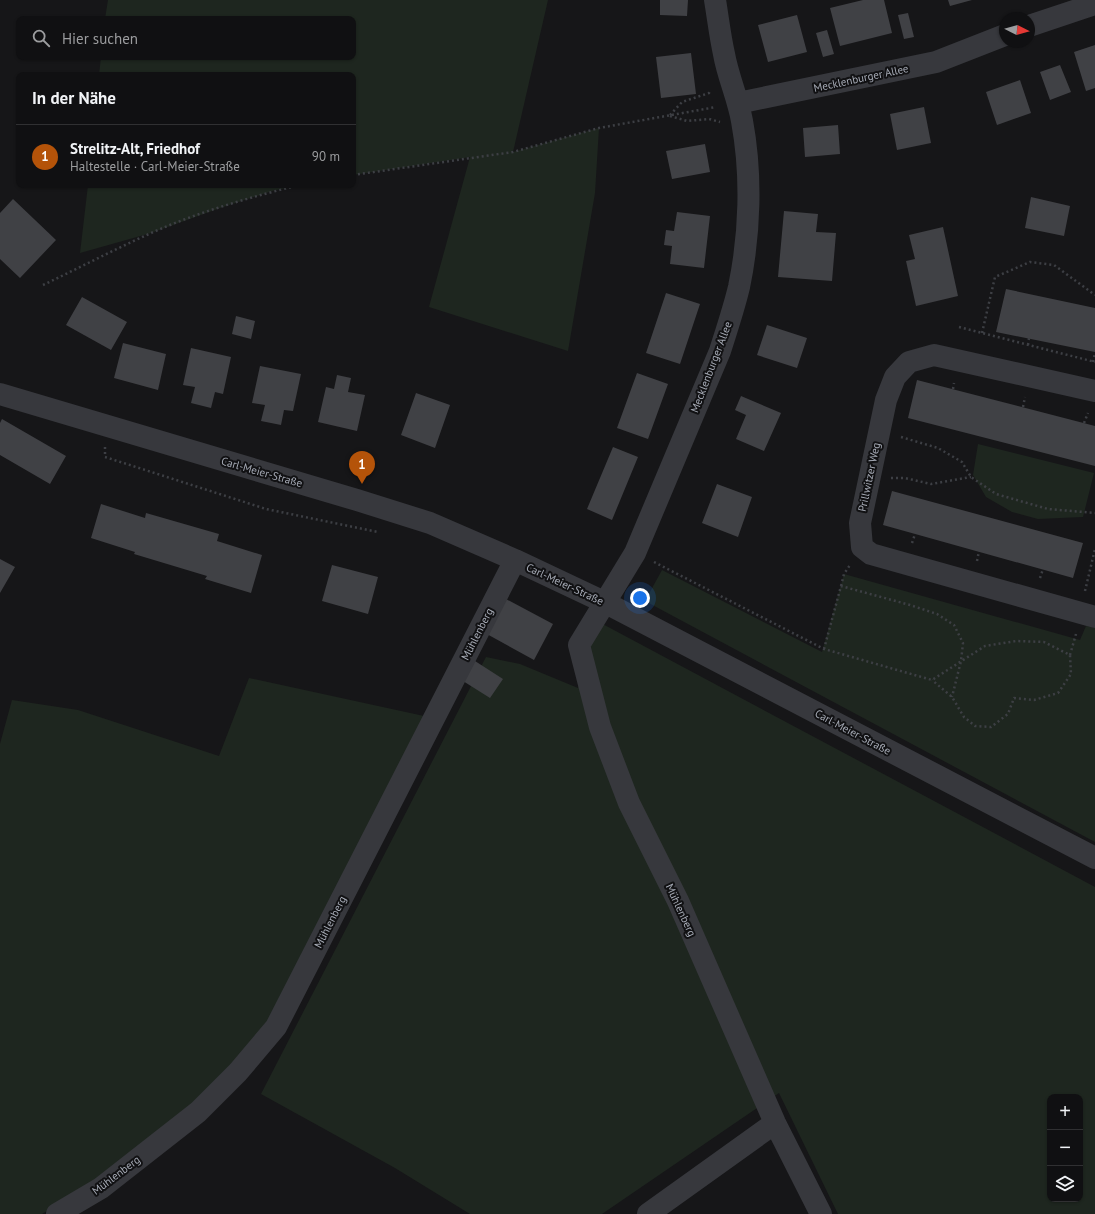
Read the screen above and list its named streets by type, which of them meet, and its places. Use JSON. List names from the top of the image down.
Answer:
{
  "streets": {
    "street": [
      "Mecklenburger Allee",
      "Carl-Meier-Straße",
      "Prillwitzer Weg",
      "Mühlenberg"
    ]
  },
  "crossings": [
    ["Mecklenburger Allee", "Carl-Meier-Straße"],
    ["Mecklenburger Allee", "Mühlenberg"],
    ["Carl-Meier-Straße", "Mühlenberg"]
  ],
  "north": "right",
  "page": {
    "search": "Hier suchen",
    "heading": "In der Nähe",
    "list": [
      {
        "mark": "1",
        "name": "Strelitz-Alt, Friedhof",
        "note": "Haltestelle · Carl-Meier-Straße",
        "value": "90 m"
      }
    ],
    "pins": "1",
    "map_buttons": ["+", "−"]
  }
}
